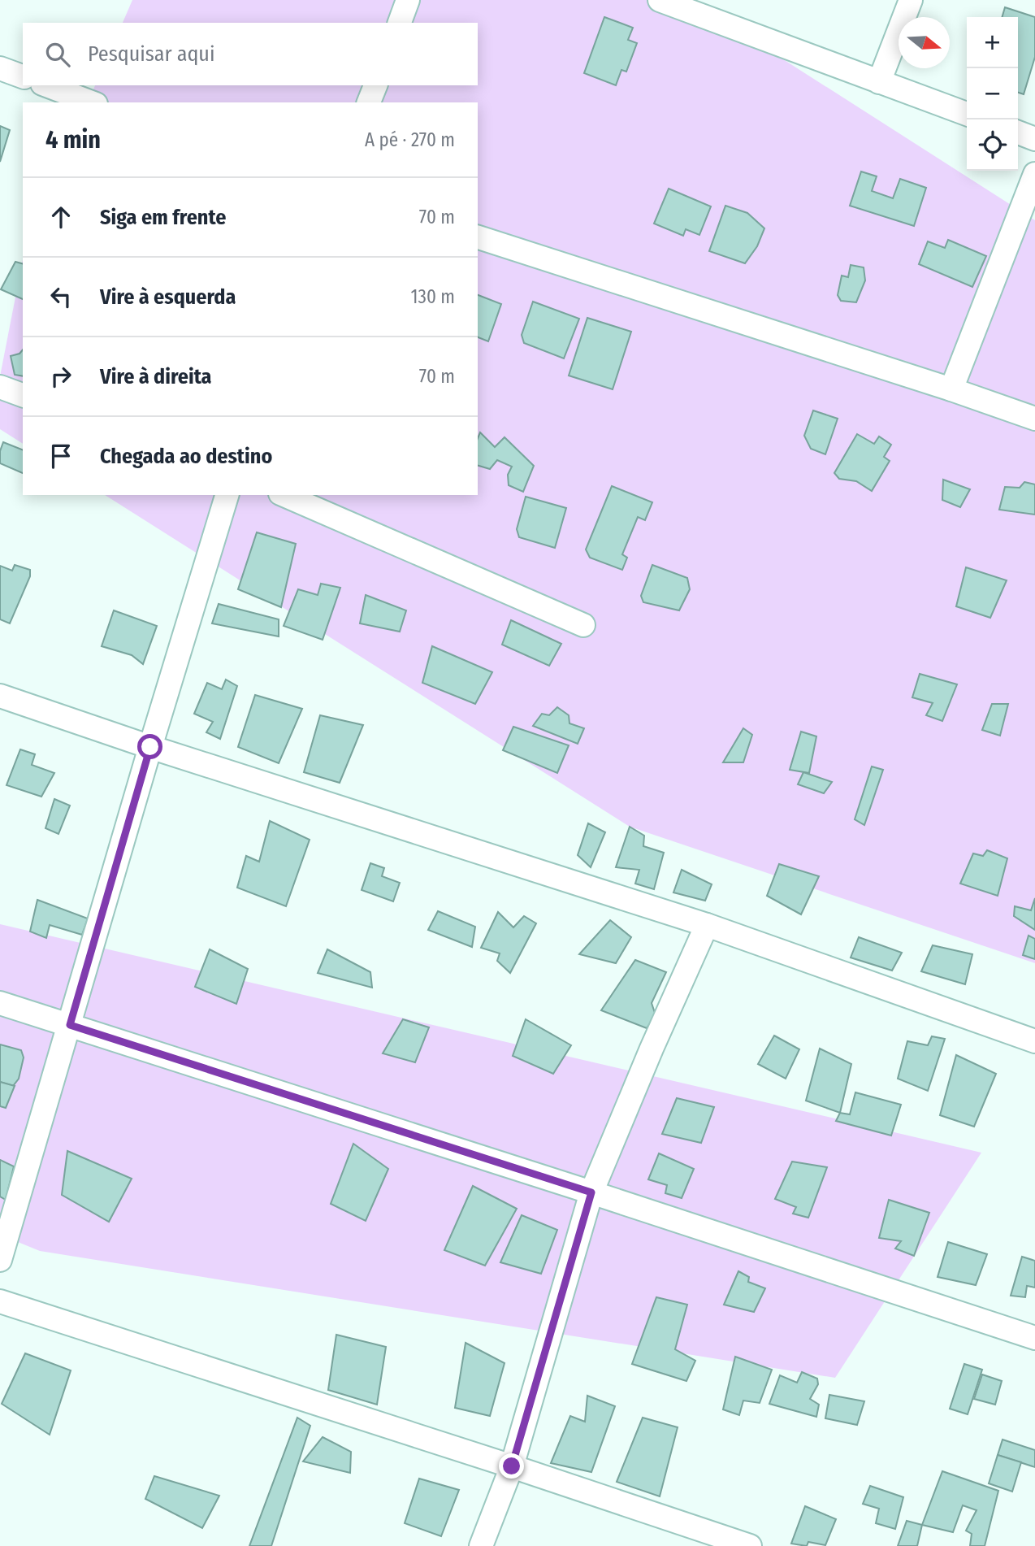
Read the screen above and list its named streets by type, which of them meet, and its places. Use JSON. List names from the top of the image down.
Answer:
{
  "north": "right",
  "page": {
    "map_buttons": ["+", "−"],
    "search": "Pesquisar aqui",
    "heading": ["4 min", "A pé · 270 m"],
    "list": [
      ["Siga em frente", "70 m"],
      ["Vire à esquerda", "130 m"],
      ["Vire à direita", "70 m"],
      "Chegada ao destino"
    ]
  }
}
